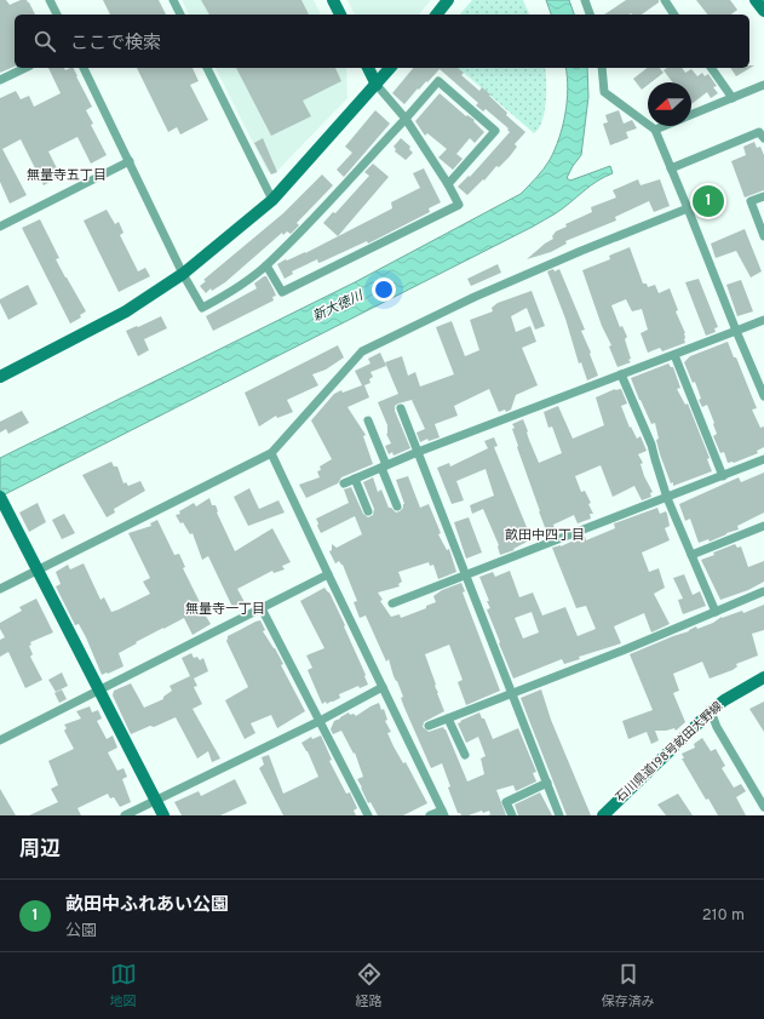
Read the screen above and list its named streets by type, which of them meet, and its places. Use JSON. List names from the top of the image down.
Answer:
{
  "streets": {
    "street": ["石川県道198号畝田大野線"]
  },
  "districts": ["無量寺五丁目", "畝田中四丁目", "無量寺一丁目"],
  "water": ["新大徳川"],
  "north": "left",
  "page": {
    "search": "ここで検索",
    "pins": "1",
    "heading": "周辺",
    "list": [
      {
        "mark": "1",
        "name": "畝田中ふれあい公園",
        "note": "公園",
        "value": "210 m"
      }
    ],
    "nav": ["地図", "経路", "保存済み"]
  }
}
